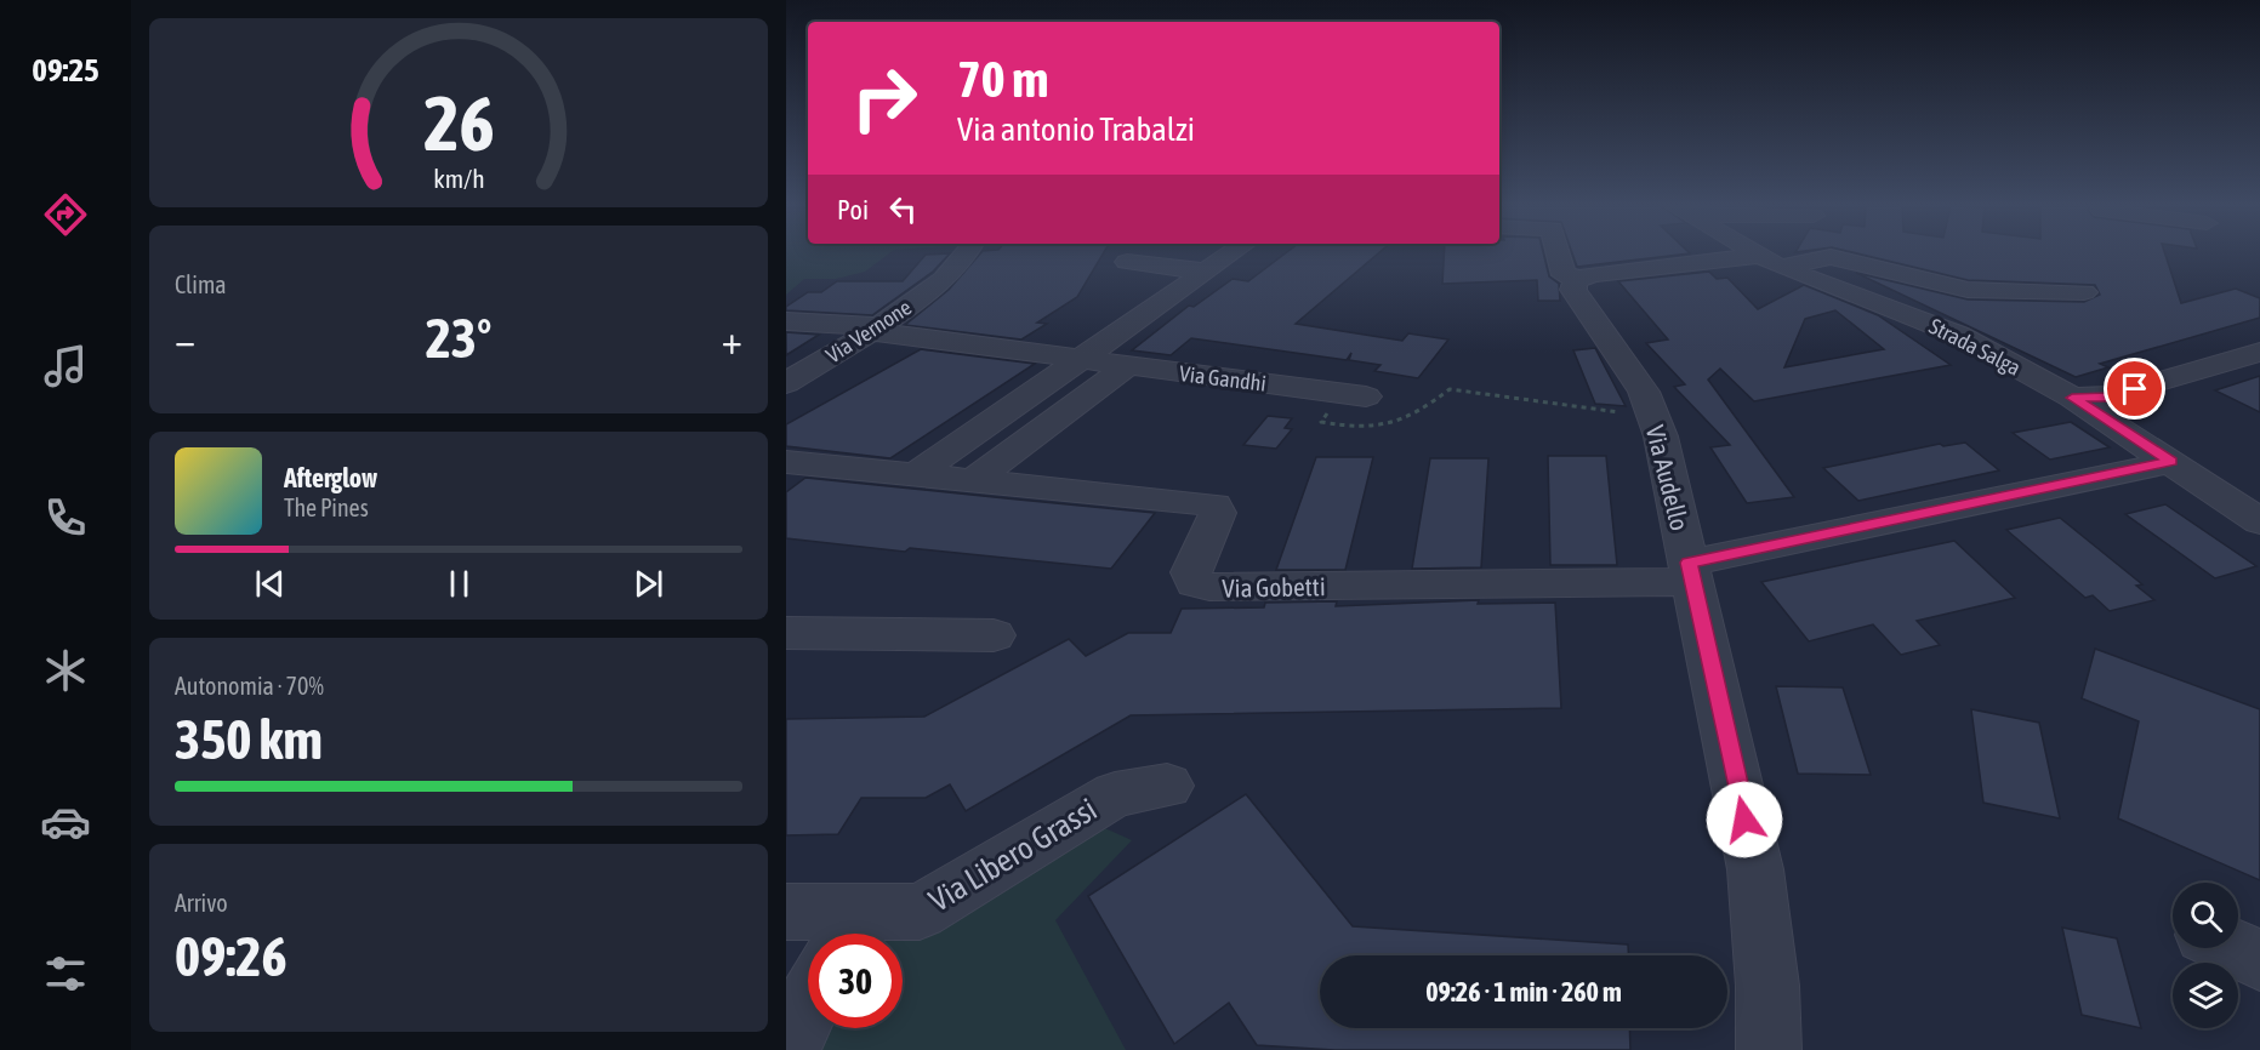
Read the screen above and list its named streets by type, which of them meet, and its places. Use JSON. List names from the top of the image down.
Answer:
{
  "streets": {
    "street": [
      "Via Vernone",
      "Strada Salga",
      "Via Gandhi",
      "Via Audello",
      "Via Gobetti",
      "Via Libero Grassi"
    ]
  },
  "crossings": [
    ["Via Vernone", "Via Gandhi"],
    ["Via Audello", "Via Gobetti"]
  ],
  "page": {
    "tabs": "09:25",
    "turn": ["70 m", "Via antonio Trabalzi"],
    "then": "Poi",
    "tile": [
      "Clima",
      ["Autonomia · 70%", "350 km"],
      ["Arrivo", "09:26"]
    ],
    "heat": ["−", "23°", "+"],
    "song": ["Afterglow", "The Pines"],
    "limit": "30",
    "trip": "09:26 · 1 min · 260 m",
    "gauge": ["26", "km/h"]
  }
}
